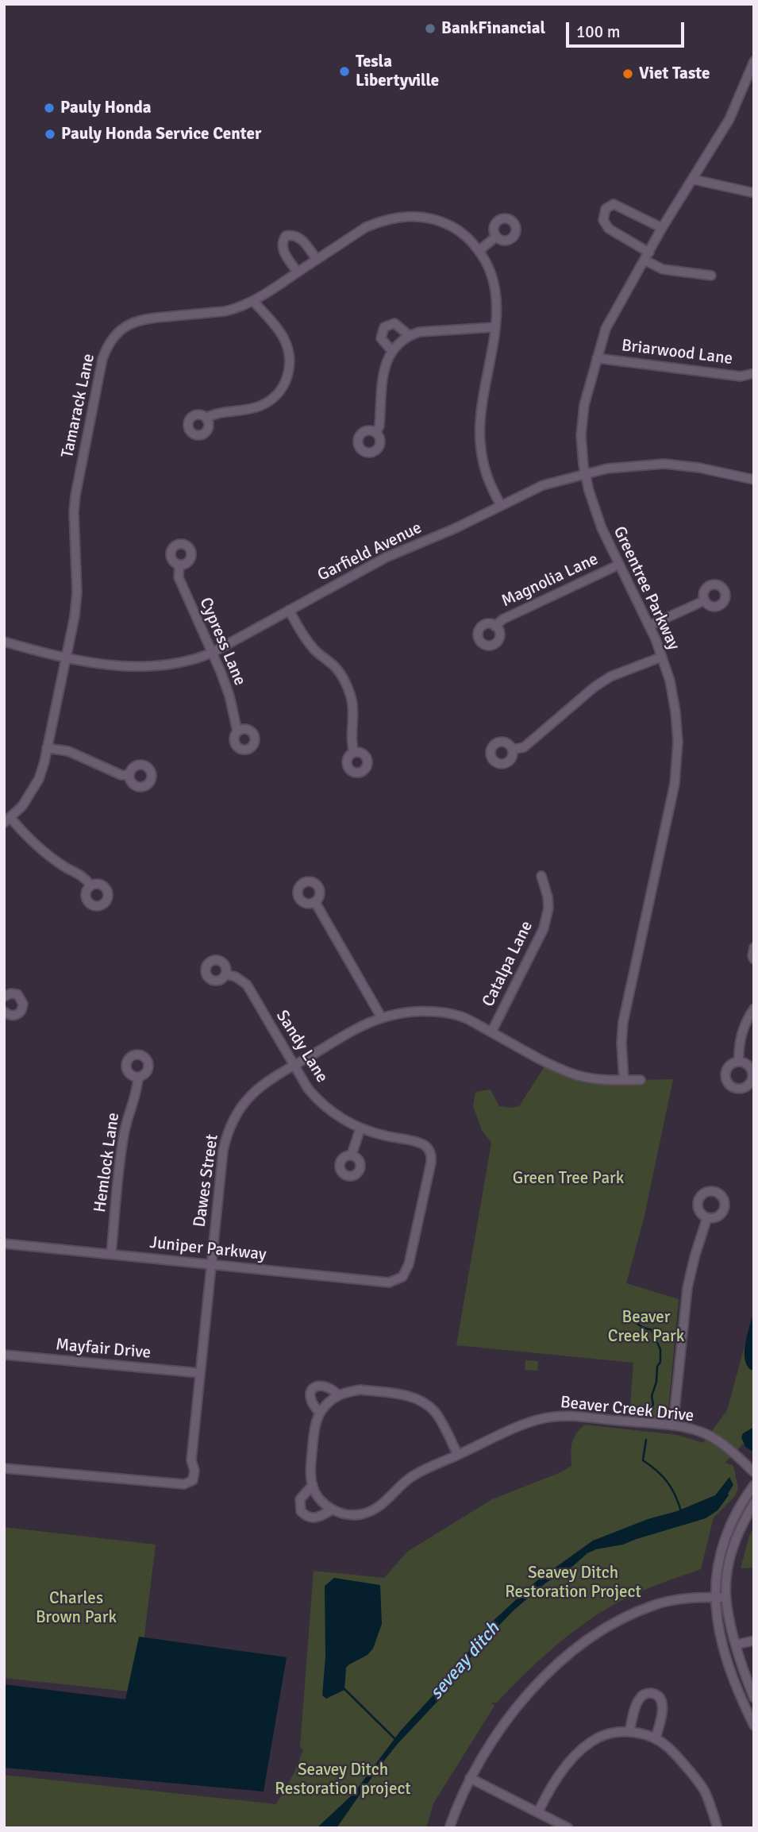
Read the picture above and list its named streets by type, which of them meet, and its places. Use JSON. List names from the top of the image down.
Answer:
{
  "streets": {
    "street": [
      "Briarwood Lane",
      "Tamarack Lane",
      "Garfield Avenue",
      "Magnolia Lane",
      "Greentree Parkway",
      "Cypress Lane",
      "Catalpa Lane",
      "Sandy Lane",
      "Hemlock Lane",
      "Dawes Street",
      "Juniper Parkway",
      "Mayfair Drive",
      "Beaver Creek Drive"
    ]
  },
  "crossings": [
    ["Briarwood Lane", "Greentree Parkway"],
    ["Tamarack Lane", "Garfield Avenue"],
    ["Garfield Avenue", "Greentree Parkway"],
    ["Garfield Avenue", "Cypress Lane"],
    ["Magnolia Lane", "Greentree Parkway"],
    ["Greentree Parkway", "Dawes Street"],
    ["Catalpa Lane", "Dawes Street"],
    ["Sandy Lane", "Dawes Street"],
    ["Sandy Lane", "Juniper Parkway"],
    ["Hemlock Lane", "Juniper Parkway"],
    ["Dawes Street", "Juniper Parkway"],
    ["Dawes Street", "Mayfair Drive"]
  ],
  "water": ["seveay ditch"],
  "parks": [
    "Green Tree Park",
    "Beaver Creek Park",
    "Seavey Ditch Restoration Project",
    "Charles Brown Park",
    "Seavey Ditch Restoration project"
  ],
  "places": [
    "BankFinancial",
    "Tesla Libertyville",
    "Viet Taste",
    "Pauly Honda",
    "Pauly Honda Service Center"
  ],
  "scale_bar": "100 m"
}
